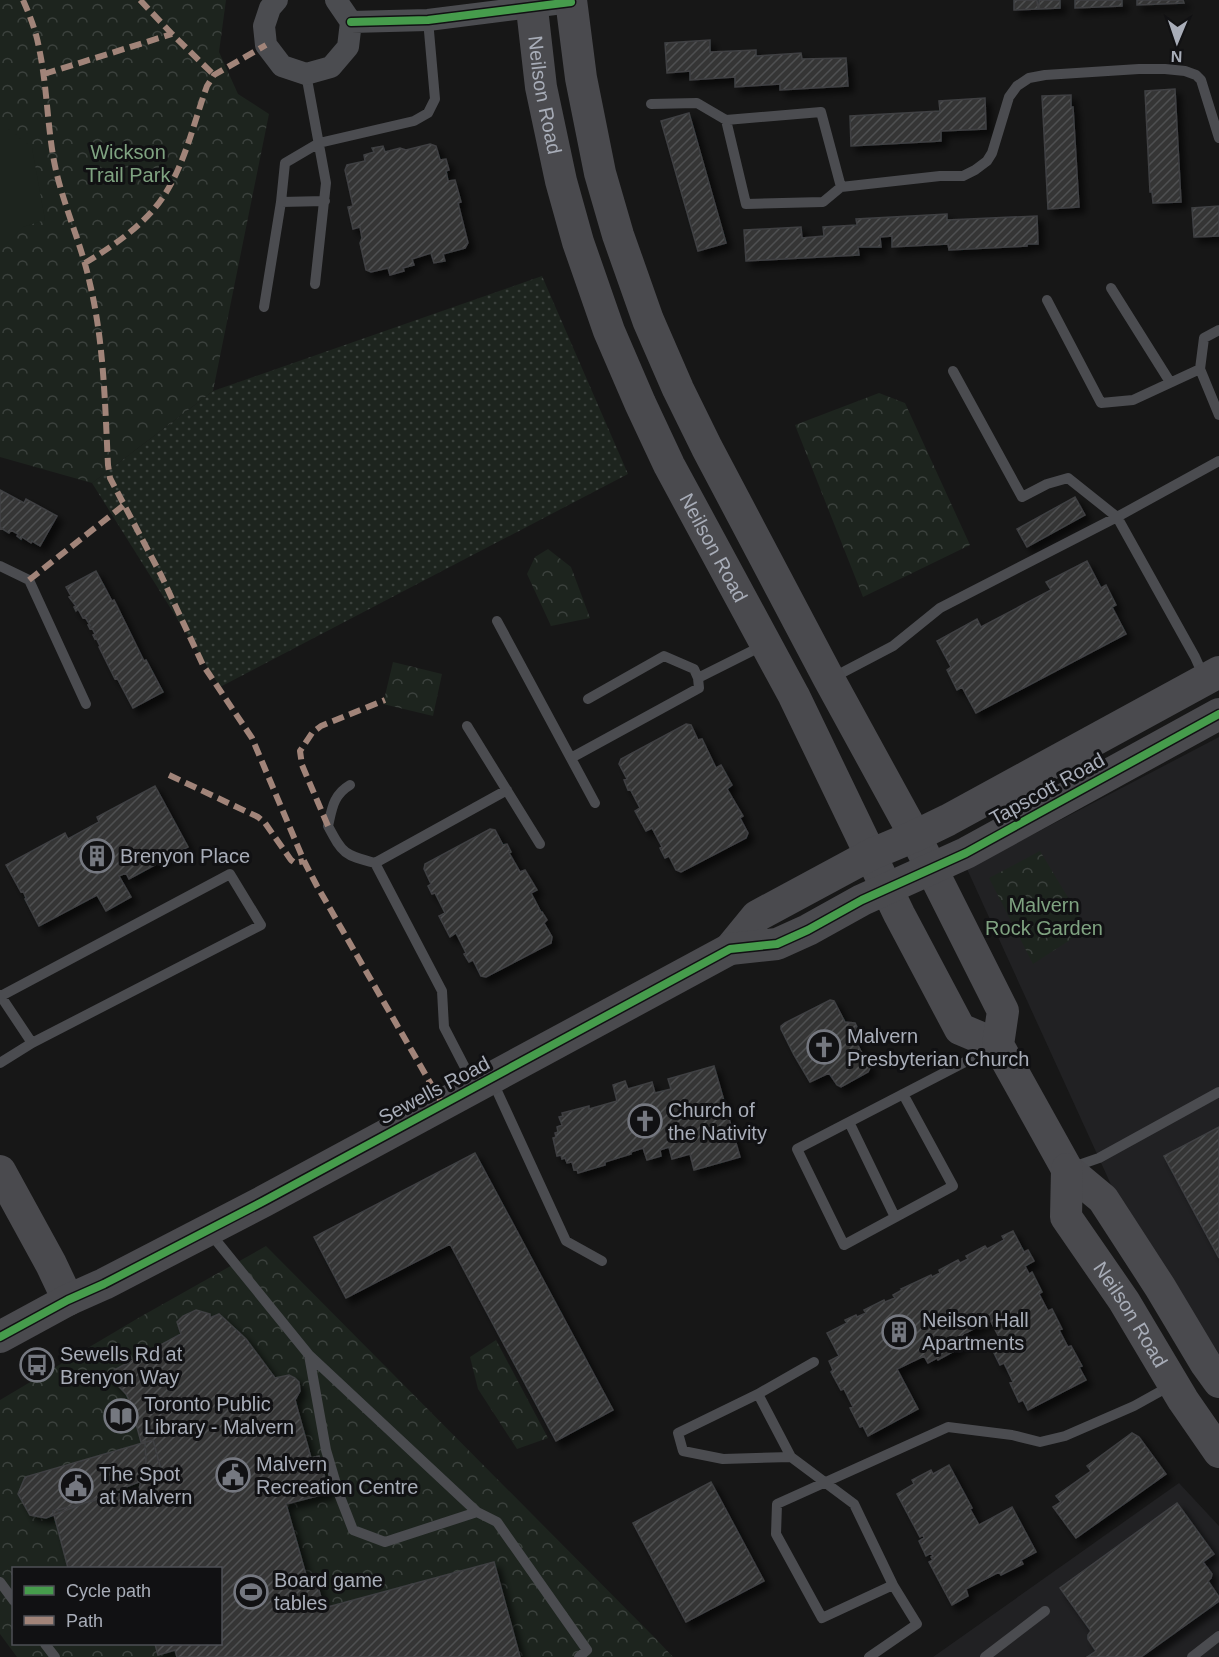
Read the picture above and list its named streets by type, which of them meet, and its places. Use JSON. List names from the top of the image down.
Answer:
{
  "streets": {
    "main road": ["Neilson Road", "Tapscott Road", "Sewells Road"]
  },
  "crossings": [
    ["Neilson Road", "Tapscott Road"],
    ["Neilson Road", "Sewells Road"],
    ["Tapscott Road", "Sewells Road"]
  ],
  "parks": ["Wickson Trail Park", "Malvern Rock Garden"],
  "places": {
    "building": ["Brenyon Place", "Neilson Hall Apartments"],
    "church": ["Malvern Presbyterian Church", "Church of the Nativity"],
    "bus stop": ["Sewells Rd at Brenyon Way"],
    "library": ["Toronto Public Library - Malvern"],
    "public building": ["Malvern Recreation Centre", "The Spot at Malvern"],
    "sports": ["Board game tables"]
  },
  "legend": ["Cycle path", "Path"],
  "north": "bottom"
}
